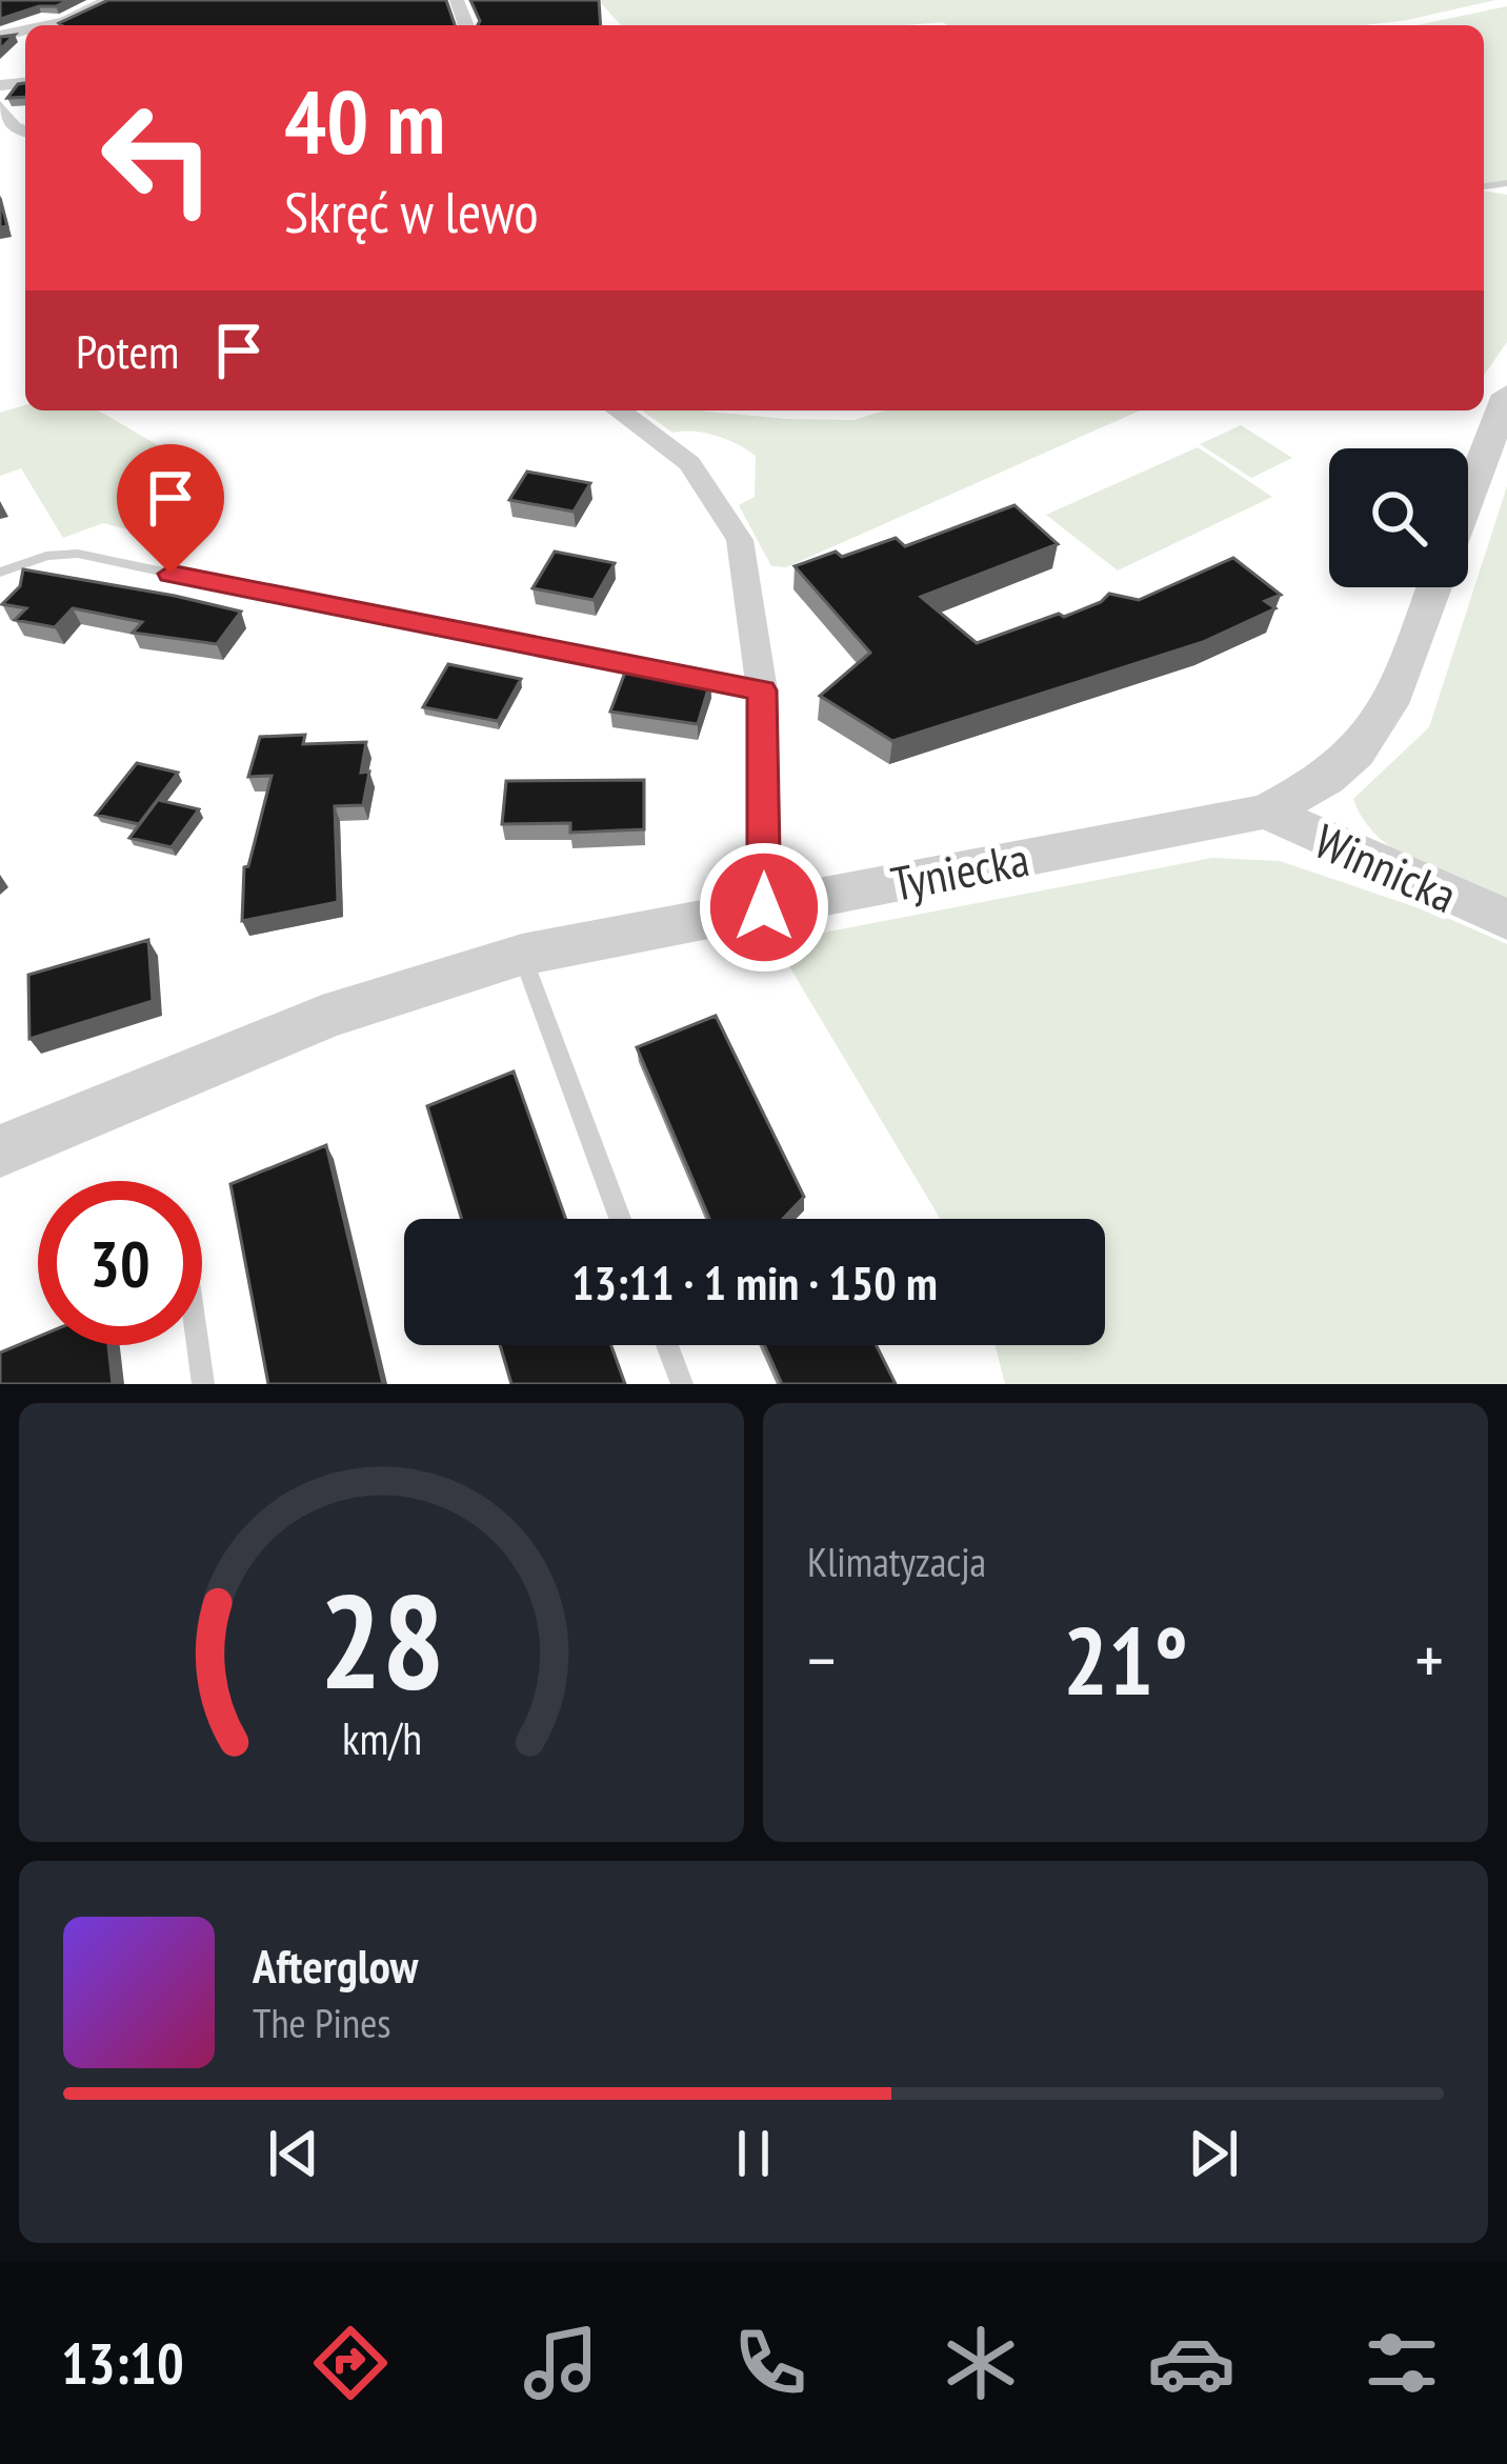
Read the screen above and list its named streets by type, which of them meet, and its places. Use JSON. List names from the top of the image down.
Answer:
{
  "streets": {
    "street": ["Winnicka", "Tyniecka"]
  },
  "crossings": [
    ["Winnicka", "Tyniecka"]
  ],
  "page": {
    "turn": ["40 m", "Skręć w lewo"],
    "then": "Potem",
    "limit": "30",
    "trip": "13:11 · 1 min · 150 m",
    "tile": "Klimatyzacja",
    "heat": ["−", "21°", "+"],
    "song": ["Afterglow", "The Pines"],
    "tabs": "13:10",
    "gauge": ["28", "km/h"]
  }
}
